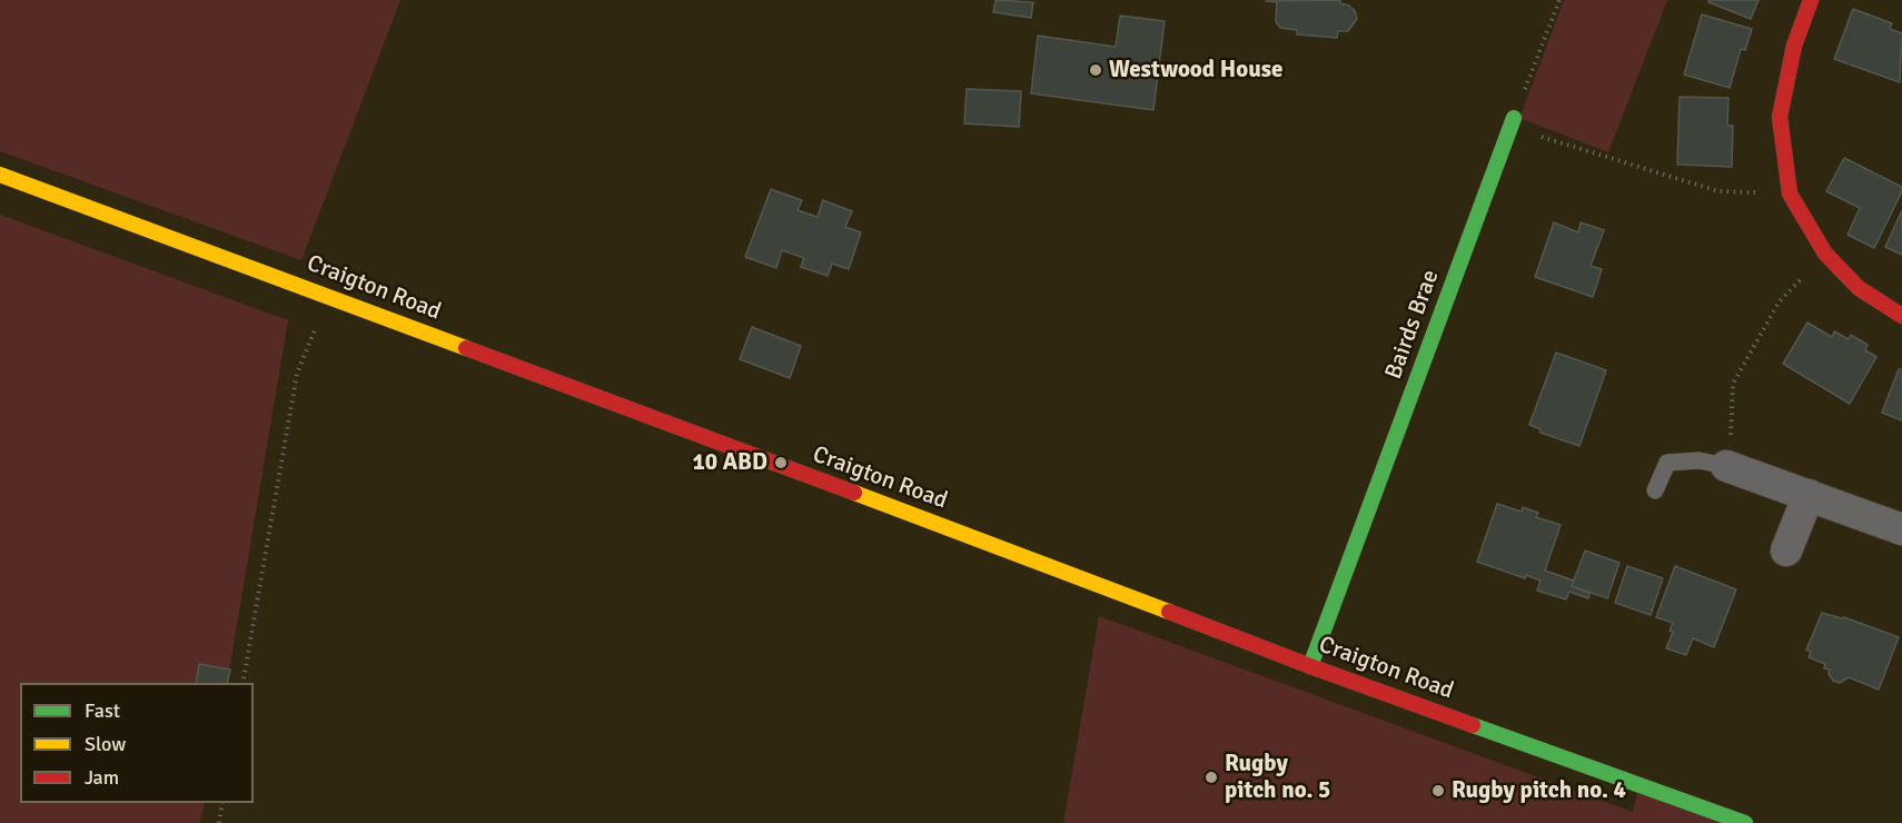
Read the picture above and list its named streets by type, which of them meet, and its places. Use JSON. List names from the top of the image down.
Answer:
{
  "streets": {
    "street": ["Craigton Road", "Bairds Brae"]
  },
  "crossings": [
    ["Craigton Road", "Bairds Brae"]
  ],
  "places": [
    "Westwood House",
    "10 ABD",
    "Rugby pitch no. 5",
    "Rugby pitch no. 4"
  ],
  "legend": ["Fast", "Slow", "Jam"]
}
